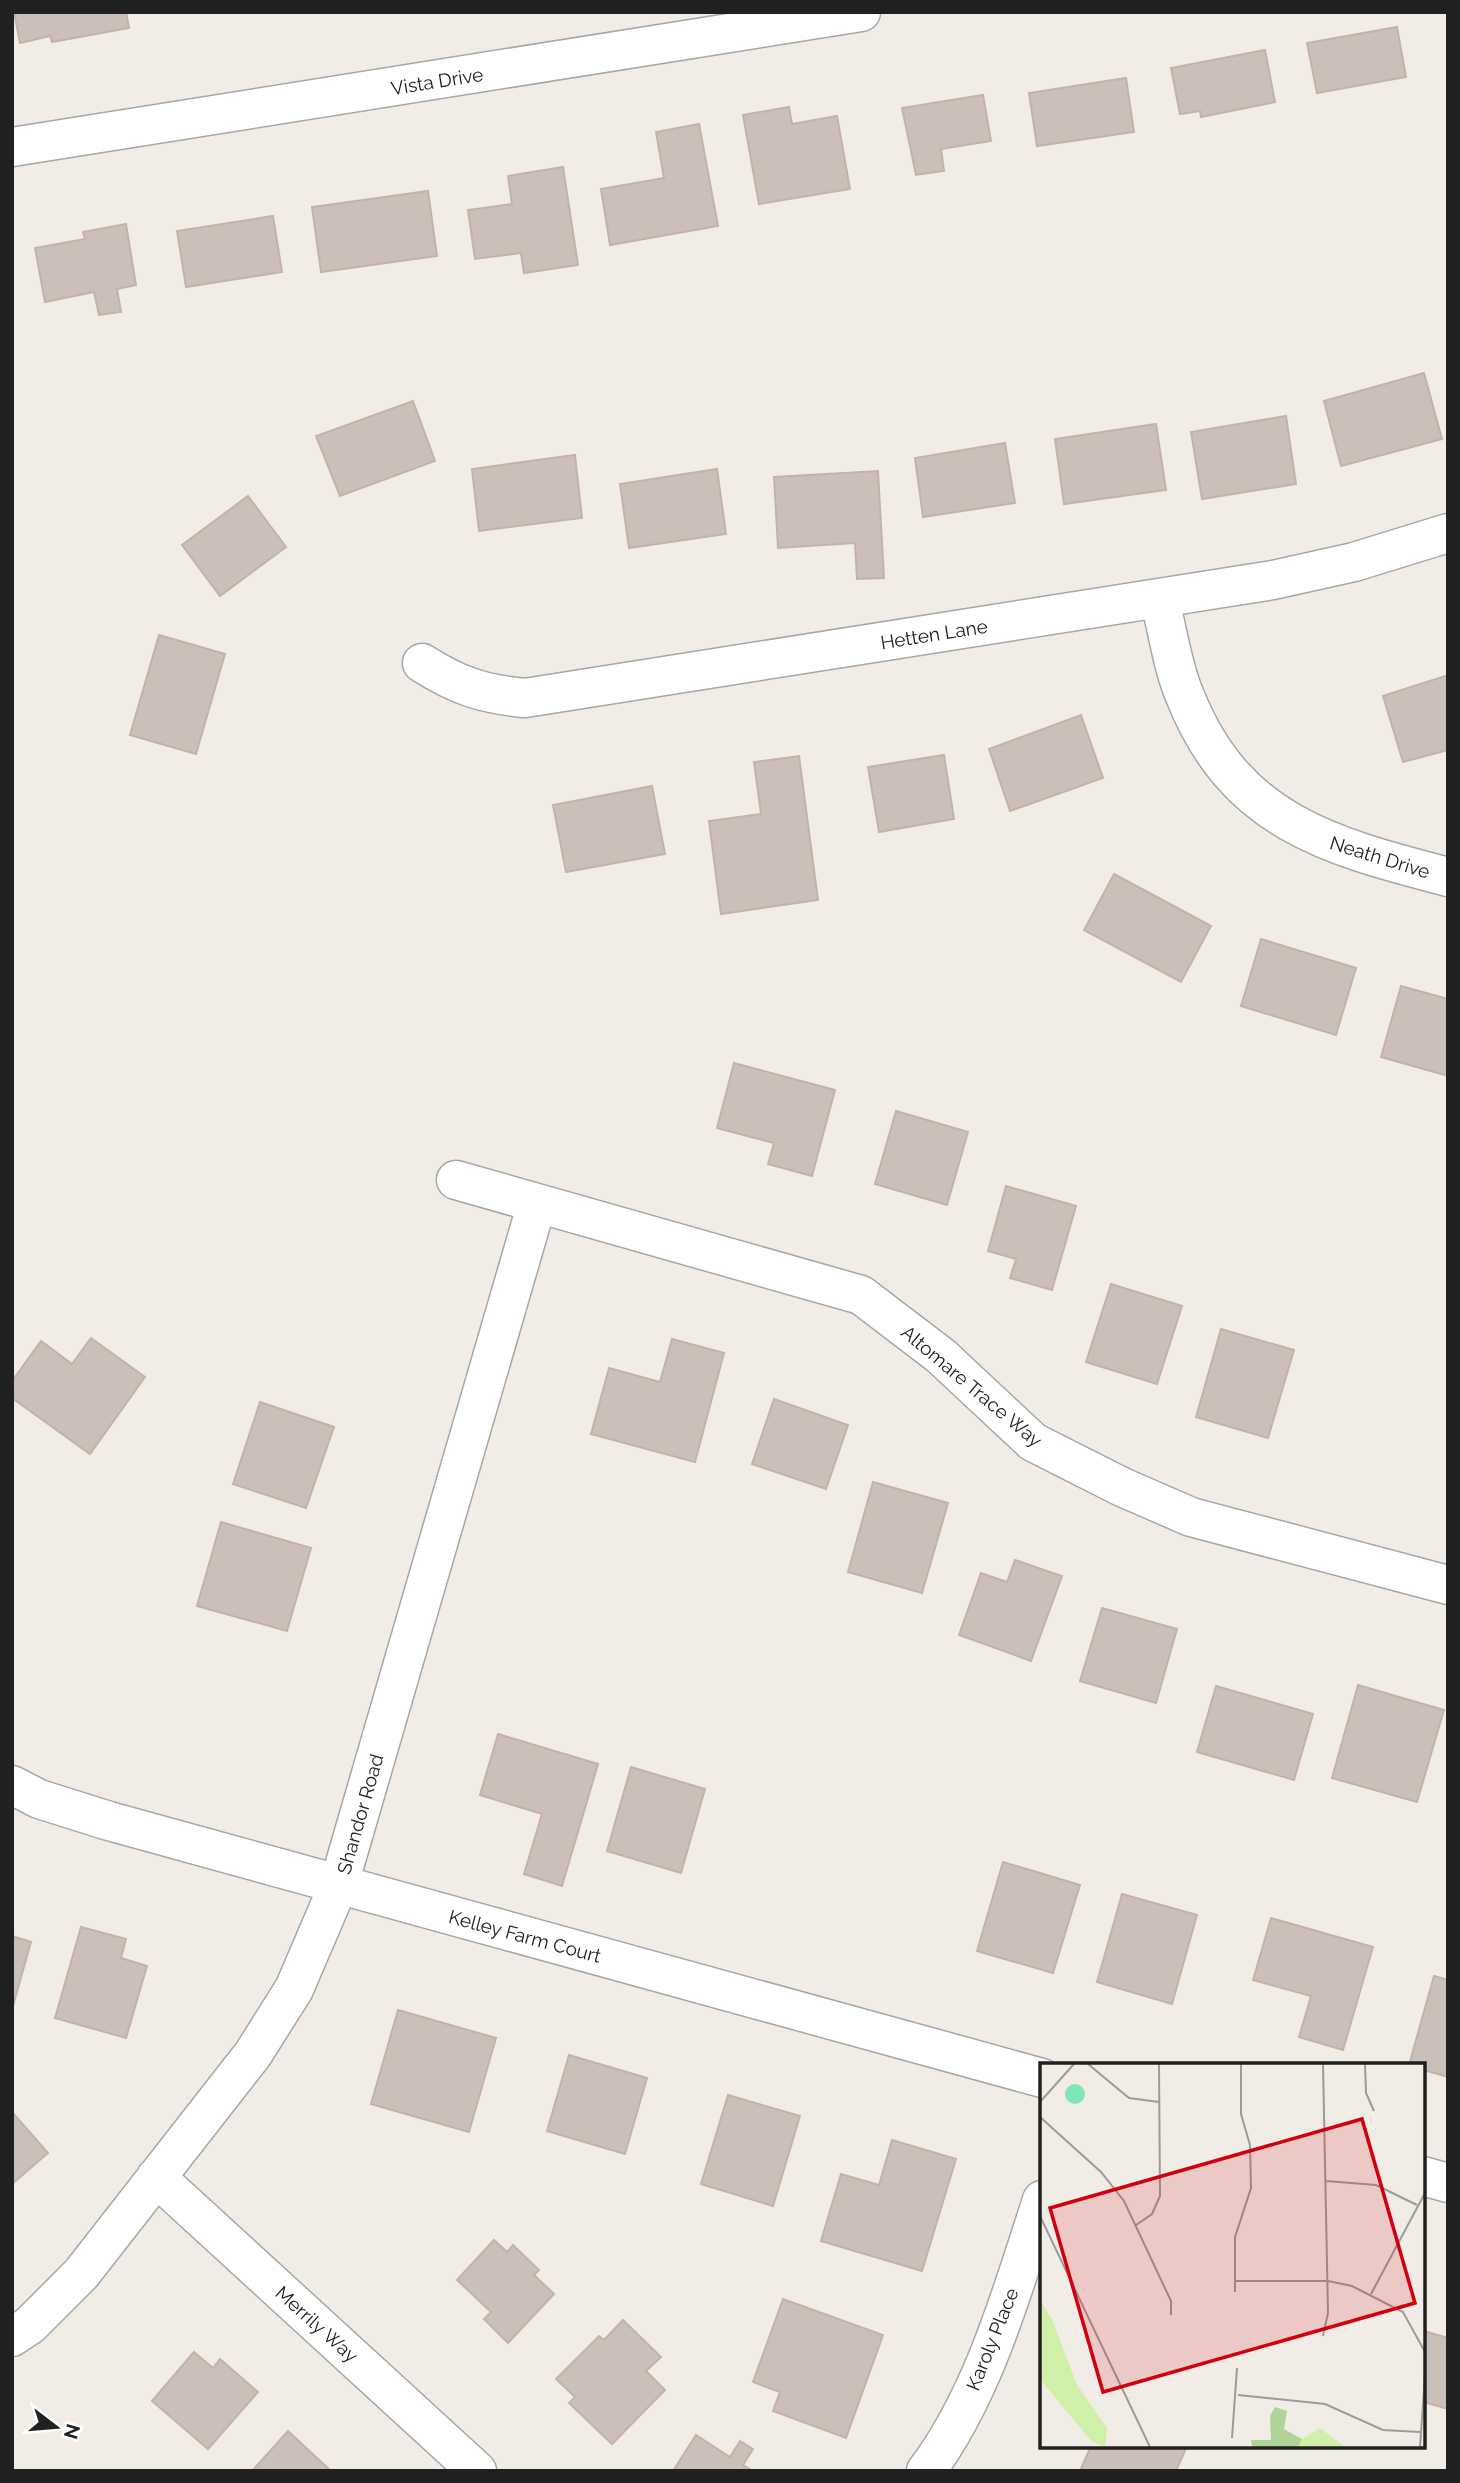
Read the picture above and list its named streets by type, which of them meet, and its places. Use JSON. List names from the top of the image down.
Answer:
{
  "streets": {
    "street": [
      "Vista Drive",
      "Hetten Lane",
      "Neath Drive",
      "Altomare Trace Way",
      "Shandor Road",
      "Kelley Farm Court",
      "Merrily Way",
      "Karoly Place"
    ]
  },
  "crossings": [
    ["Hetten Lane", "Neath Drive"],
    ["Altomare Trace Way", "Shandor Road"],
    ["Shandor Road", "Kelley Farm Court"],
    ["Shandor Road", "Merrily Way"]
  ],
  "north": "right"
}
